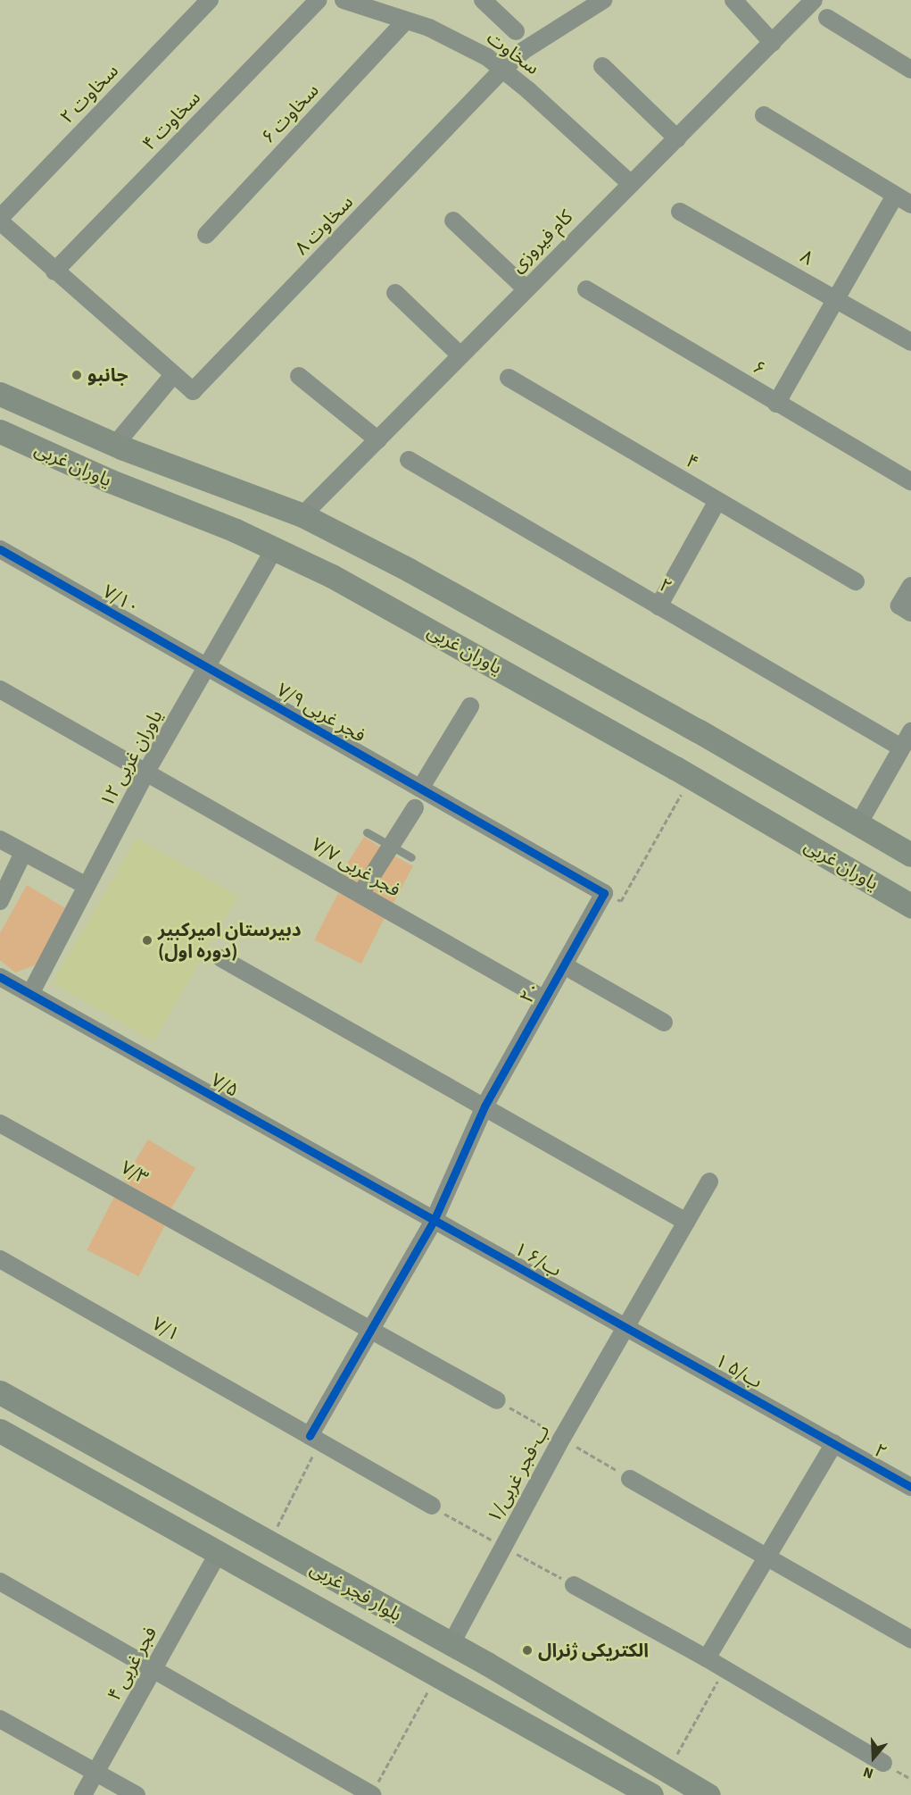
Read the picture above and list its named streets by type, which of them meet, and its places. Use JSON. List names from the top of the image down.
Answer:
{
  "streets": {
    "main road": ["یاوران غربی", "بلوار فجر غربی"],
    "street": [
      "سخاوت",
      "سخاوت ۲",
      "سخاوت ۶",
      "سخاوت ۴",
      "سخاوت ۸",
      "کام فیروزی",
      "۸",
      "۶",
      "۴",
      "۲",
      "۷/۱۰",
      "۷/۹ فجر غربی",
      "۱۲ یاوران غربی",
      "۷/۷ فجر غربی",
      "۲۰",
      "۷/۵",
      "۷/۳",
      "۱ ب/۶",
      "۷/۱",
      "۱ ب/۵",
      "۱/ب-فجر غربی",
      "۴ فجر غربی"
    ]
  },
  "crossings": [
    ["سخاوت", "سخاوت ۶"],
    ["سخاوت", "سخاوت ۸"],
    ["سخاوت", "کام فیروزی"],
    ["کام فیروزی", "یاوران غربی"],
    ["یاوران غربی", "۱۲ یاوران غربی"],
    ["۲", "۱ ب/۵"],
    ["۷/۱۰", "۷/۹ فجر غربی"],
    ["۷/۱۰", "۱۲ یاوران غربی"],
    ["۷/۹ فجر غربی", "۱۲ یاوران غربی"],
    ["۷/۹ فجر غربی", "۲۰"],
    ["۱۲ یاوران غربی", "۷/۷ فجر غربی"],
    ["۱۲ یاوران غربی", "۷/۵"],
    ["۷/۷ فجر غربی", "۲۰"],
    ["۲۰", "۷/۵"],
    ["۲۰", "۷/۳"],
    ["۲۰", "۱ ب/۶"],
    ["۲۰", "۷/۱"],
    ["۷/۵", "۱ ب/۶"],
    ["۱ ب/۶", "۱ ب/۵"],
    ["۱ ب/۶", "۱/ب-فجر غربی"],
    ["۱ ب/۵", "۱/ب-فجر غربی"],
    ["۱/ب-فجر غربی", "بلوار فجر غربی"],
    ["بلوار فجر غربی", "۴ فجر غربی"]
  ],
  "places": ["جانبو", "دبیرستان امیرکبیر (دوره اول)", "الکتریکی ژنرال"],
  "north": "bottom"
}
